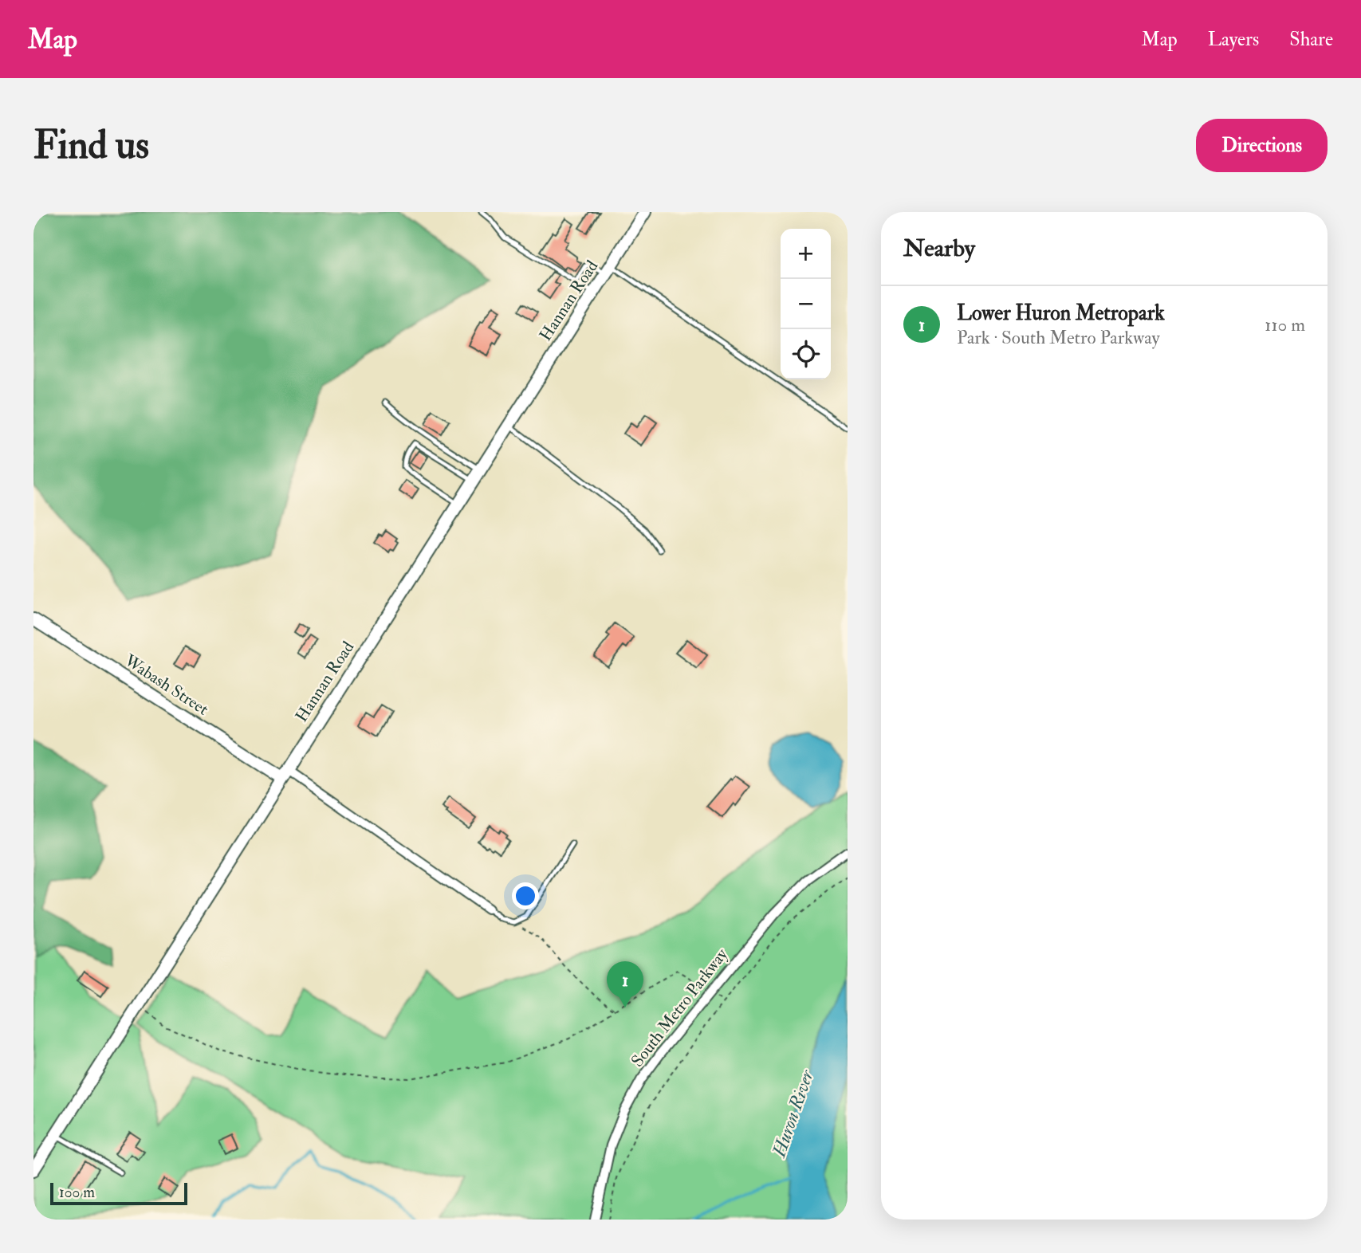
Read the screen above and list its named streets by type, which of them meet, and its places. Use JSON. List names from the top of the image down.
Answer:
{
  "streets": {
    "street": ["Hannan Road", "Wabash Street", "South Metro Parkway"]
  },
  "crossings": [
    ["Hannan Road", "Wabash Street"]
  ],
  "water": ["Huron River"],
  "scale_bar": "100 m",
  "page": {
    "header": "Map",
    "nav": ["Map", "Layers", "Share"],
    "buttons": "Directions",
    "title": "Find us",
    "heading": "Nearby",
    "map_buttons": ["+", "−"],
    "list": [
      {
        "mark": "1",
        "name": "Lower Huron Metropark",
        "note": "Park · South Metro Parkway",
        "value": "110 m"
      }
    ],
    "pins": "1",
    "scale": "100 m"
  }
}
